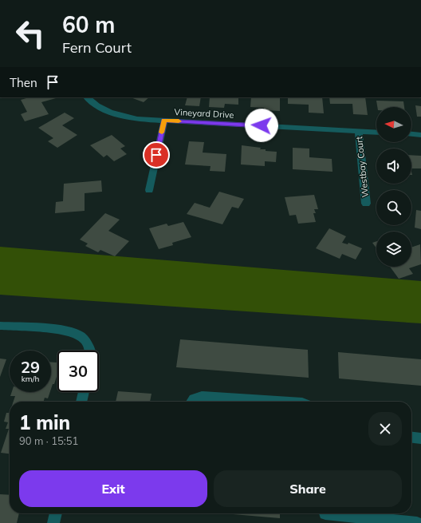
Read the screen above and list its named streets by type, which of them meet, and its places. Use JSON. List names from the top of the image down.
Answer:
{
  "streets": {
    "street": ["Vineyard Drive", "Westbay Court"]
  },
  "crossings": [
    ["Vineyard Drive", "Westbay Court"]
  ],
  "north": "left",
  "page": {
    "turn": ["60 m", "Fern Court"],
    "then": "Then",
    "speed": "29 km/h",
    "limit": "30",
    "heading": ["1 min", "90 m · 15:51"],
    "buttons": ["Exit", "Share"]
  }
}
